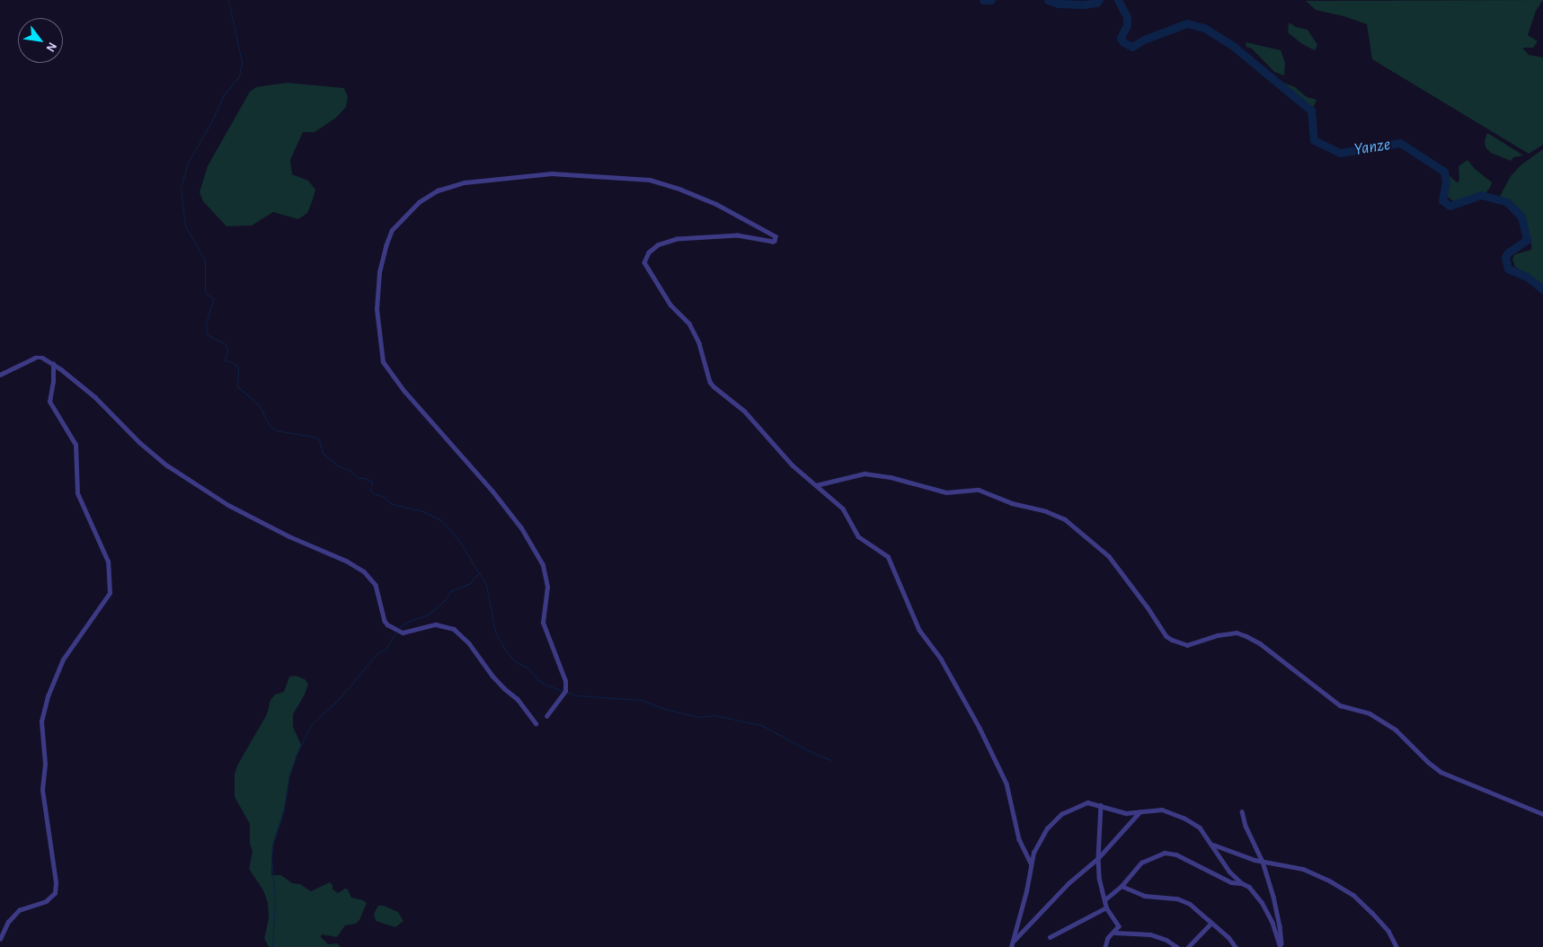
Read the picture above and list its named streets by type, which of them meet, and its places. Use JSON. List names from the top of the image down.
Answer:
{
  "water": ["Yanze"],
  "north": "bottom right"
}
